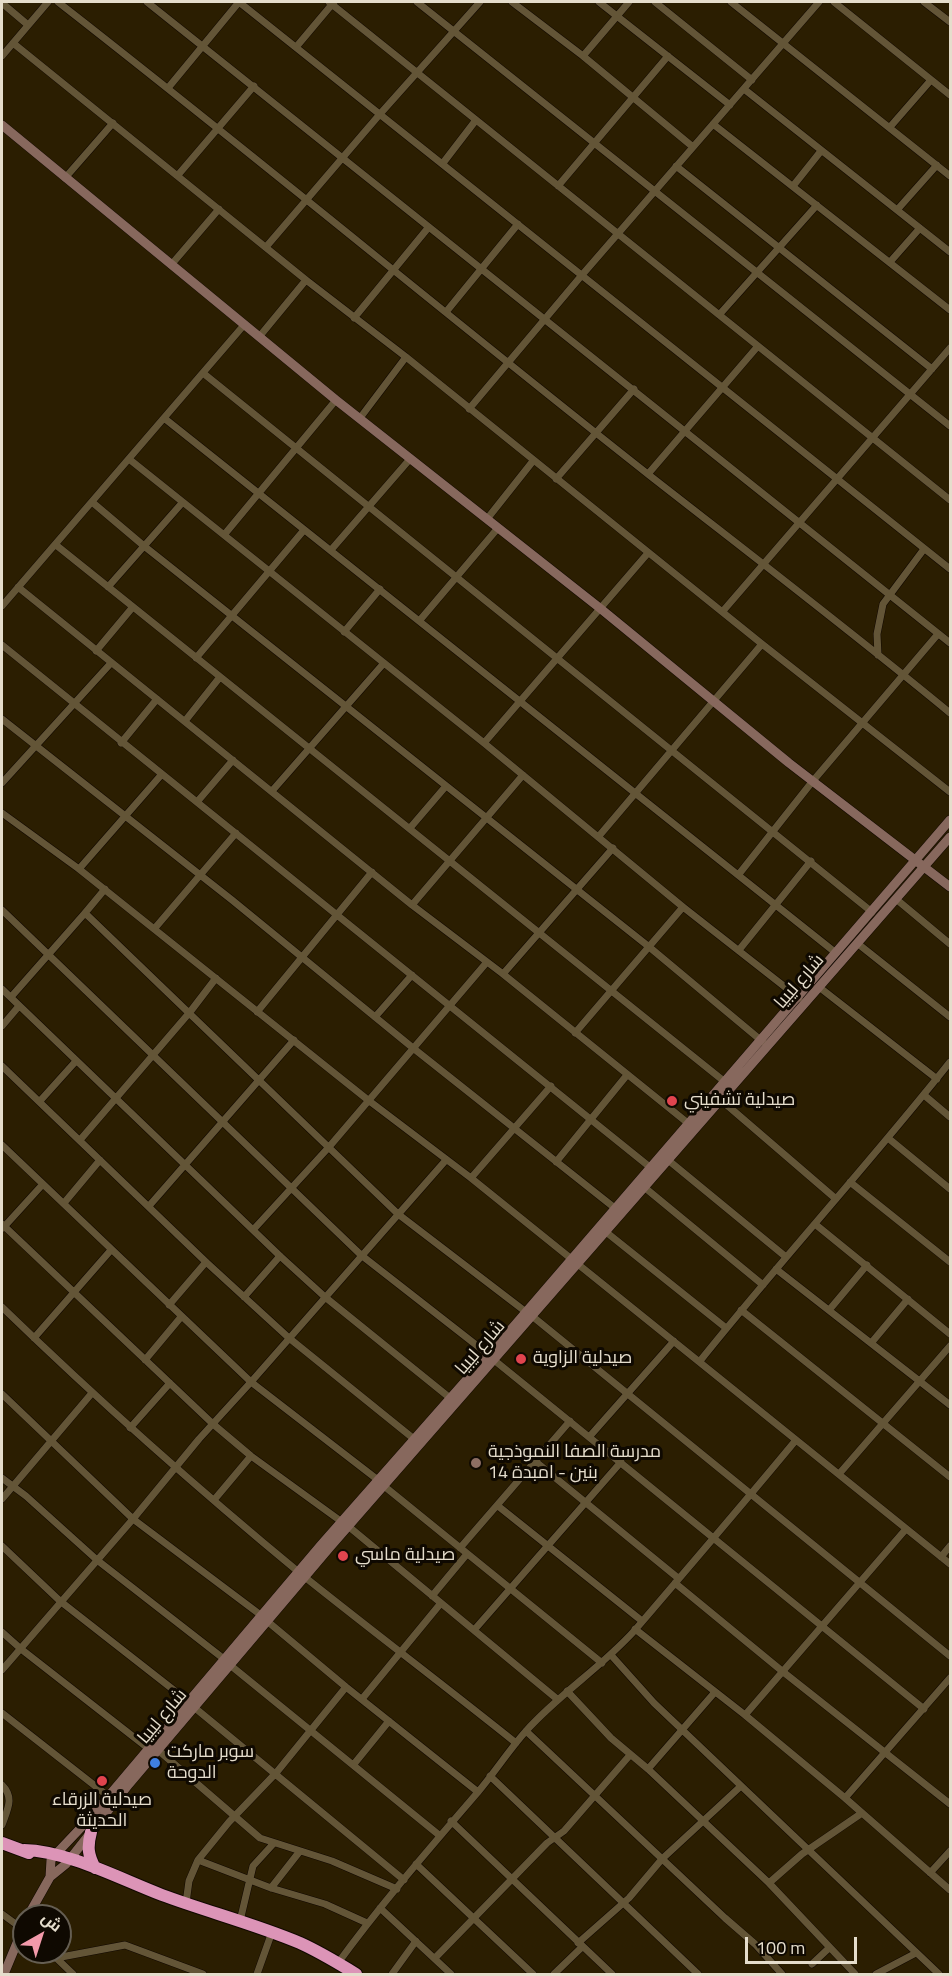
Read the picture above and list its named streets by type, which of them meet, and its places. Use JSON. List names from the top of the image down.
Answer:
{
  "streets": {
    "main road": ["شارع ليبيا"]
  },
  "places": [
    "صيدلية تشفيني",
    "صيدلية الزاوية",
    "مدرسة الصفا النموذجية بنين - امبدة 14",
    "صيدلية ماسي",
    "سوبر ماركت الدوحة",
    "صيدلية الزرقاء الحديثة"
  ],
  "scale_bar": "100 m",
  "north": "top right"
}
